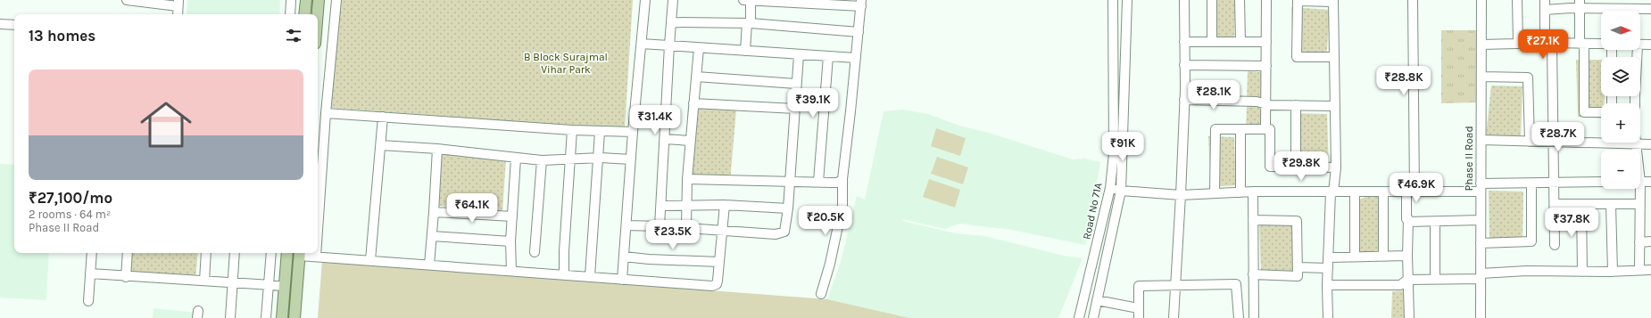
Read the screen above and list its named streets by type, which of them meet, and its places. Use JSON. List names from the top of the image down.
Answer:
{
  "streets": {
    "street": ["Phase II Road", "Road No 71A"]
  },
  "parks": ["B Block Surajmal Vihar Park"],
  "north": "right",
  "page": {
    "map_buttons": ["+", "−"],
    "heading": "13 homes",
    "price": [
      "₹27.1K",
      "₹28.8K",
      "₹28.1K",
      "₹39.1K",
      "₹31.4K",
      "₹28.7K",
      "₹91K",
      "₹29.8K",
      "₹46.9K",
      "₹64.1K",
      "₹20.5K",
      "₹37.8K",
      "₹23.5K"
    ],
    "list": [
      {
        "name": "₹27,100/mo",
        "note": "2 rooms · 64 m² · Phase II Road"
      }
    ]
  }
}
